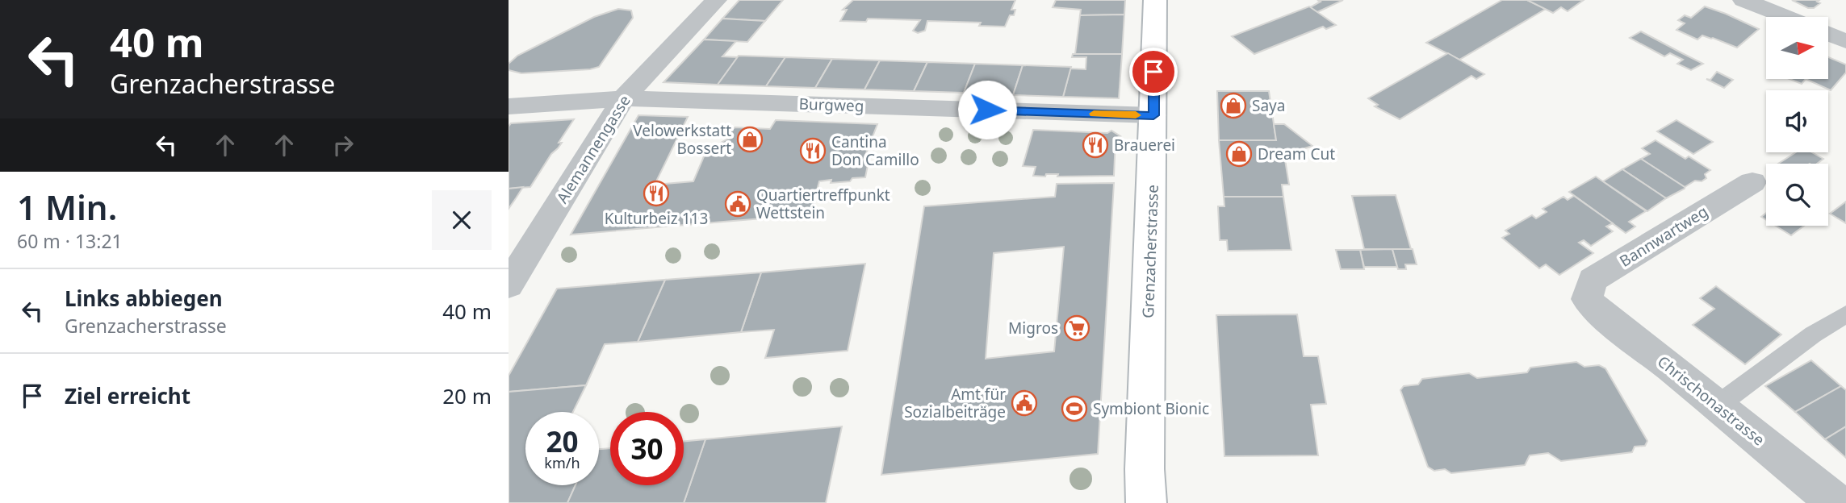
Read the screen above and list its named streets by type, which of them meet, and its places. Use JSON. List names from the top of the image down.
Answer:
{
  "streets": {
    "main road": ["Grenzacherstrasse"],
    "street": [
      "Burgweg",
      "Alemannengasse",
      "Bannwartweg",
      "Chrischonastrasse"
    ]
  },
  "crossings": [
    ["Burgweg", "Alemannengasse"],
    ["Burgweg", "Grenzacherstrasse"],
    ["Bannwartweg", "Chrischonastrasse"]
  ],
  "places": {
    "shop": ["Saya", "Velowerkstatt Bossert", "Dream Cut"],
    "restaurant": ["Brauerei", "Cantina Don Camillo", "Kulturbeiz 113"],
    "public building": ["Quartiertreffpunkt Wettstein", "Amt für Sozialbeiträge"],
    "supermarket": ["Migros"],
    "sports": ["Symbiont Bionic"]
  },
  "north": "right",
  "page": {
    "turn": ["40 m", "Grenzacherstrasse"],
    "heading": ["1 Min.", "60 m · 13:21"],
    "list": [
      {
        "name": "Links abbiegen",
        "note": "Grenzacherstrasse",
        "value": "40 m"
      },
      {
        "name": "Ziel erreicht",
        "value": "20 m"
      }
    ],
    "speed": "20 km/h",
    "limit": "30"
  }
}
